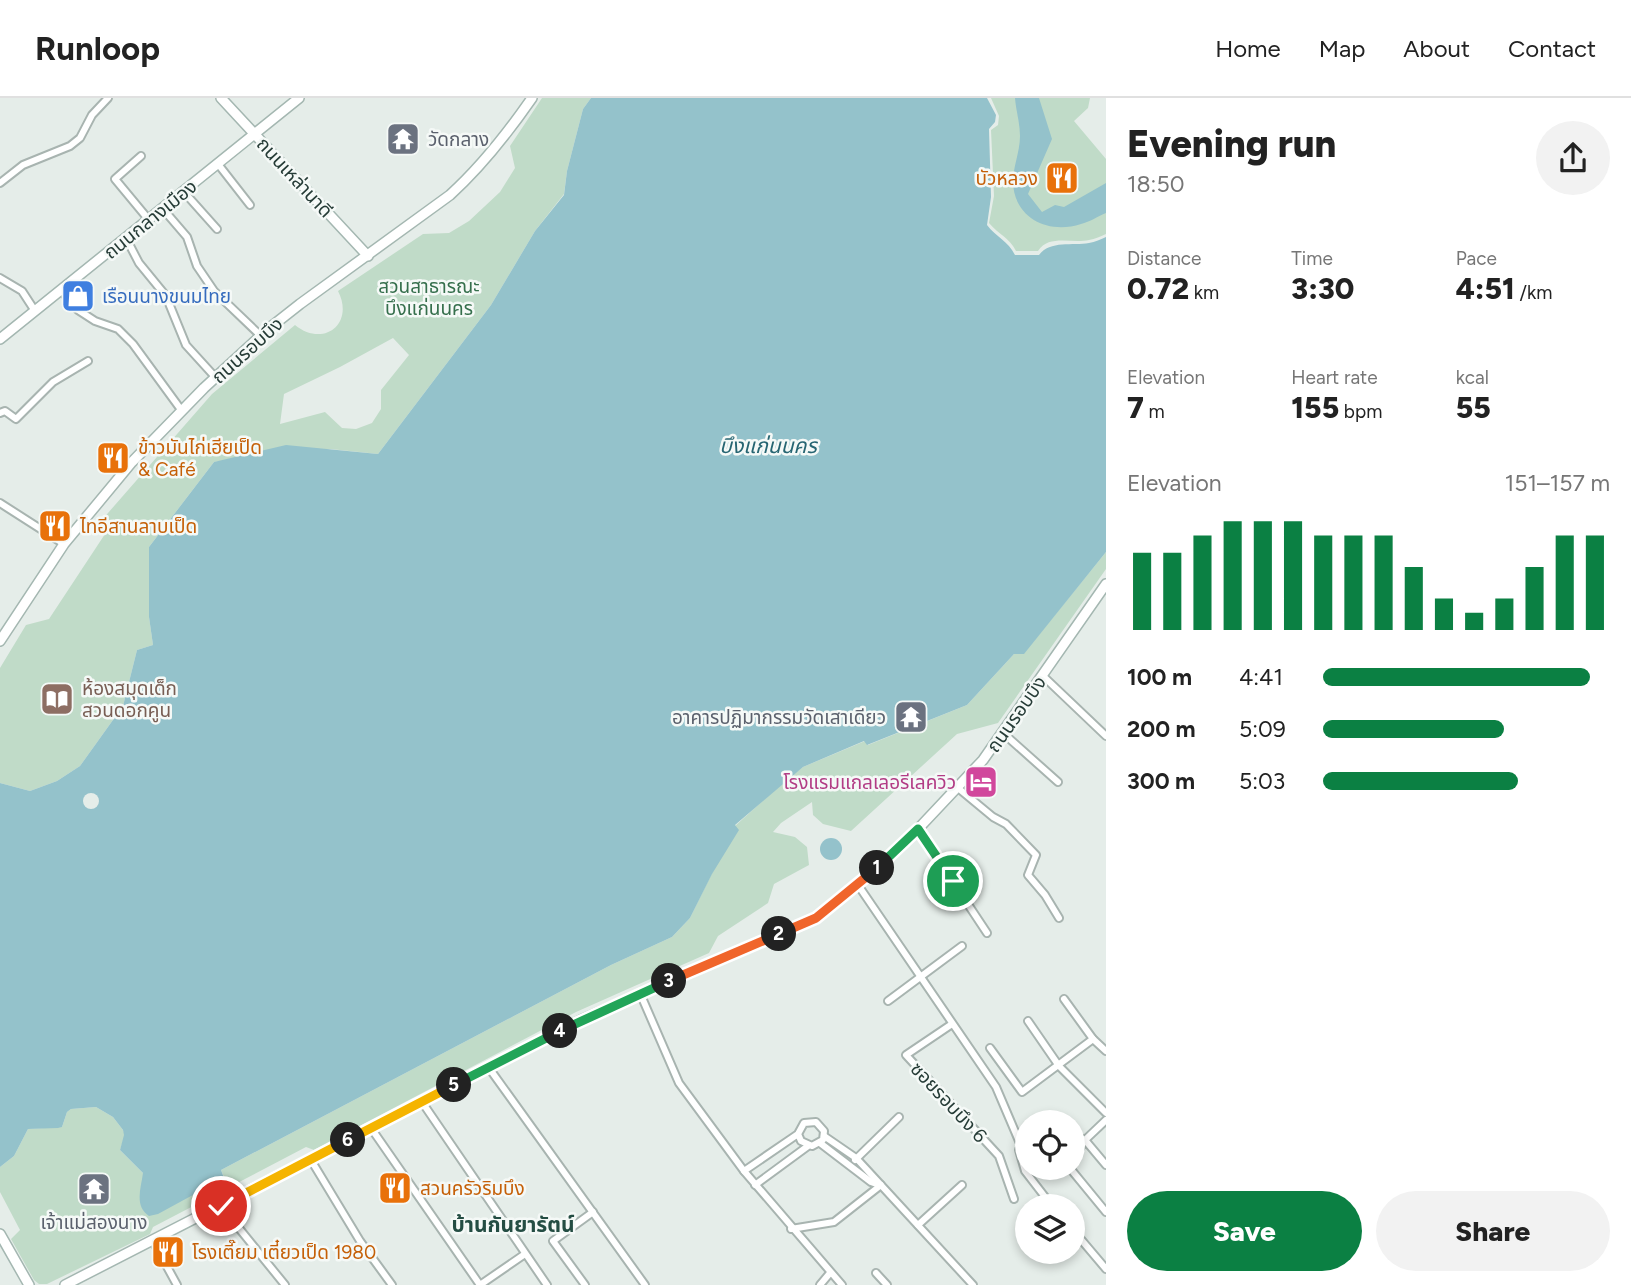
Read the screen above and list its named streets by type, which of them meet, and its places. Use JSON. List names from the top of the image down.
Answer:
{
  "streets": {
    "street": [
      "ถนนเหล่านาดี",
      "ถนนกลางเมือง",
      "ถนนรอบบึง",
      "ซอยรอบบึง 6"
    ]
  },
  "crossings": [
    ["ถนนเหล่านาดี", "ถนนกลางเมือง"],
    ["ถนนเหล่านาดี", "ถนนรอบบึง"]
  ],
  "districts": ["บ้านกันยารัตน์"],
  "water": ["บึงแก่นนคร"],
  "parks": ["สวนสาธารณะ บึงแก่นนคร"],
  "places": {
    "temple": ["วัดกลาง", "อาคารปฏิมากรรมวัดเสาเดียว", "เจ้าแม่สองนาง"],
    "restaurant": [
      "บัวหลวง",
      "ข้าวมันไก่เฮียเป็ด & Café",
      "ไทอีสานลาบเป็ด",
      "สวนครัวริมบึง",
      "โรงเตี๊ยม เตี๋ยวเป็ด 1980"
    ],
    "shop": ["เรือนนางขนมไทย"],
    "library": ["ห้องสมุดเด็ก สวนดอกคูน"],
    "hotel": ["โรงแรมแกลเลอรีเลควิว"]
  },
  "page": {
    "header": "Runloop",
    "nav": [
      "Home",
      "Map",
      "About",
      "Contact"
    ],
    "heading": ["Evening run", "18:50"],
    "stats": [
      ["Distance", "0.72 km"],
      ["Time", "3:30"],
      ["Pace", "4:51 /km"],
      ["Elevation", "7 m"],
      ["Heart rate", "155 bpm"],
      ["kcal", "55"]
    ],
    "chart": ["Elevation", "151–157 m"],
    "list": [
      {
        "name": "100 m",
        "note": "4:41"
      },
      {
        "name": "200 m",
        "note": "5:09"
      },
      {
        "name": "300 m",
        "note": "5:03"
      }
    ],
    "pins": [
      "1",
      "2",
      "3",
      "4",
      "5",
      "6"
    ],
    "buttons": ["Save", "Share"]
  }
}
